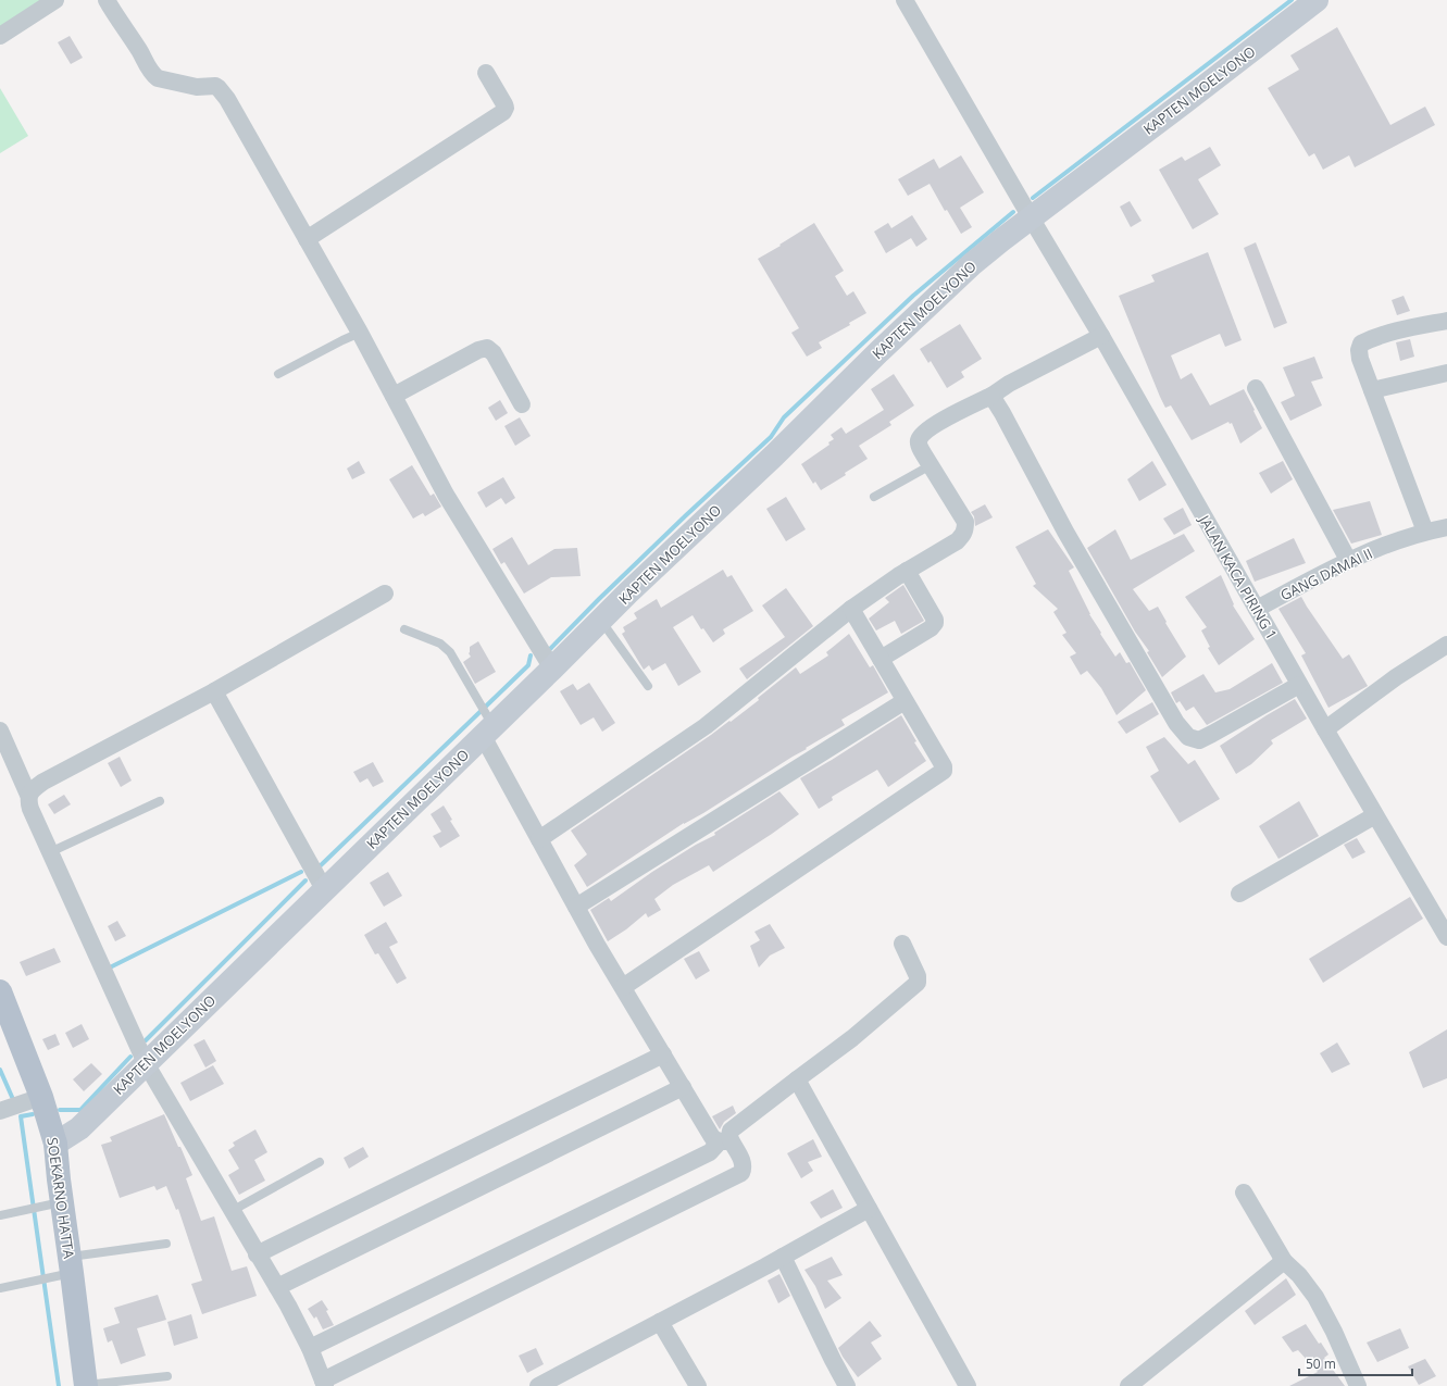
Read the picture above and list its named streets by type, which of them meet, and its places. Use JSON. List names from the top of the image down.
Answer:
{
  "streets": {
    "main road": ["SOEKARNO HATTA"],
    "street": ["KAPTEN MOELYONO", "GANG DAMAI II", "JALAN KACA PIRING 1"]
  },
  "crossings": [
    ["KAPTEN MOELYONO", "JALAN KACA PIRING 1"],
    ["KAPTEN MOELYONO", "SOEKARNO HATTA"],
    ["GANG DAMAI II", "JALAN KACA PIRING 1"]
  ],
  "scale_bar": "50 m"
}
